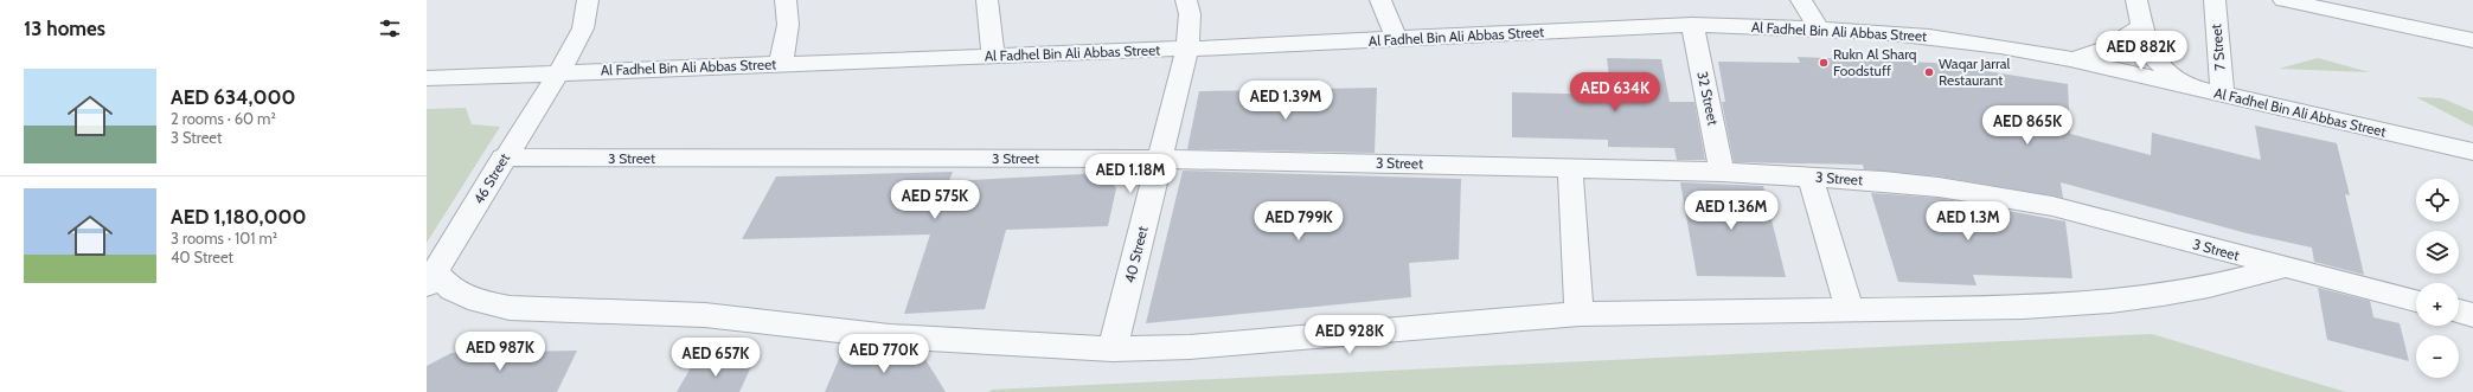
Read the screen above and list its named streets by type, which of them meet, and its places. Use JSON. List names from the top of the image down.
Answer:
{
  "streets": {
    "street": [
      "Al Fadhel Bin Ali Abbas Street",
      "7 Street",
      "32 Street",
      "3 Street",
      "46 Street",
      "40 Street"
    ]
  },
  "crossings": [
    ["Al Fadhel Bin Ali Abbas Street", "7 Street"],
    ["Al Fadhel Bin Ali Abbas Street", "32 Street"],
    ["Al Fadhel Bin Ali Abbas Street", "46 Street"],
    ["Al Fadhel Bin Ali Abbas Street", "40 Street"],
    ["32 Street", "3 Street"],
    ["3 Street", "46 Street"],
    ["3 Street", "40 Street"]
  ],
  "places": ["Rukn Al Sharq Foodstuff", "Waqar Jarral Restaurant"],
  "page": {
    "heading": "13 homes",
    "price": [
      "AED 882K",
      "AED 634K",
      "AED 1.39M",
      "AED 865K",
      "AED 1.18M",
      "AED 575K",
      "AED 1.36M",
      "AED 799K",
      "AED 1.3M",
      "AED 928K",
      "AED 987K",
      "AED 770K",
      "AED 657K"
    ],
    "list": [
      {
        "name": "AED 634,000",
        "note": "2 rooms · 60 m² · 3 Street"
      },
      {
        "name": "AED 1,180,000",
        "note": "3 rooms · 101 m² · 40 Street"
      }
    ],
    "map_buttons": ["+", "−"]
  }
}
